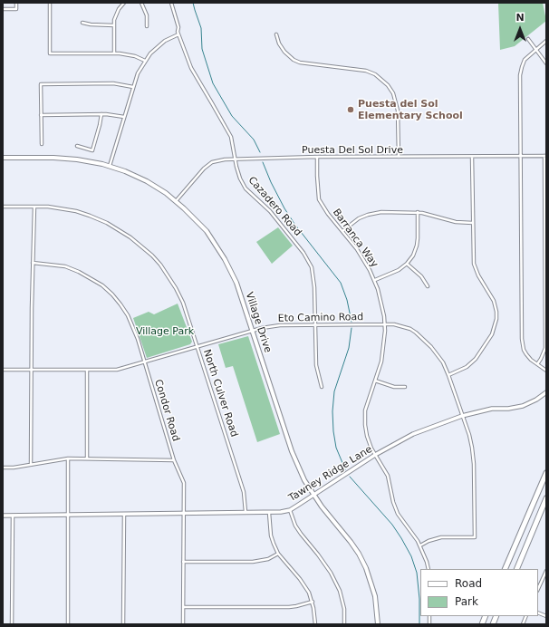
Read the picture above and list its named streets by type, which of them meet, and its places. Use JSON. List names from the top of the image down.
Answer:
{
  "streets": {
    "main road": ["Village Drive"],
    "street": [
      "Puesta Del Sol Drive",
      "Cazadero Road",
      "Barranca Way",
      "Eto Camino Road",
      "North Culver Road",
      "Condor Road",
      "Tawney Ridge Lane"
    ]
  },
  "crossings": [
    ["Puesta Del Sol Drive", "Cazadero Road"],
    ["Puesta Del Sol Drive", "Barranca Way"],
    ["Puesta Del Sol Drive", "Village Drive"],
    ["Cazadero Road", "Eto Camino Road"],
    ["Barranca Way", "Eto Camino Road"],
    ["Barranca Way", "Tawney Ridge Lane"],
    ["Eto Camino Road", "Village Drive"],
    ["Eto Camino Road", "North Culver Road"],
    ["Eto Camino Road", "Condor Road"],
    ["Eto Camino Road", "Tawney Ridge Lane"],
    ["Village Drive", "Tawney Ridge Lane"],
    ["North Culver Road", "Tawney Ridge Lane"],
    ["Condor Road", "Tawney Ridge Lane"]
  ],
  "parks": ["Village Park"],
  "places": ["Puesta del Sol Elementary School"],
  "legend": ["Road", "Park"],
  "north": "top"
}
